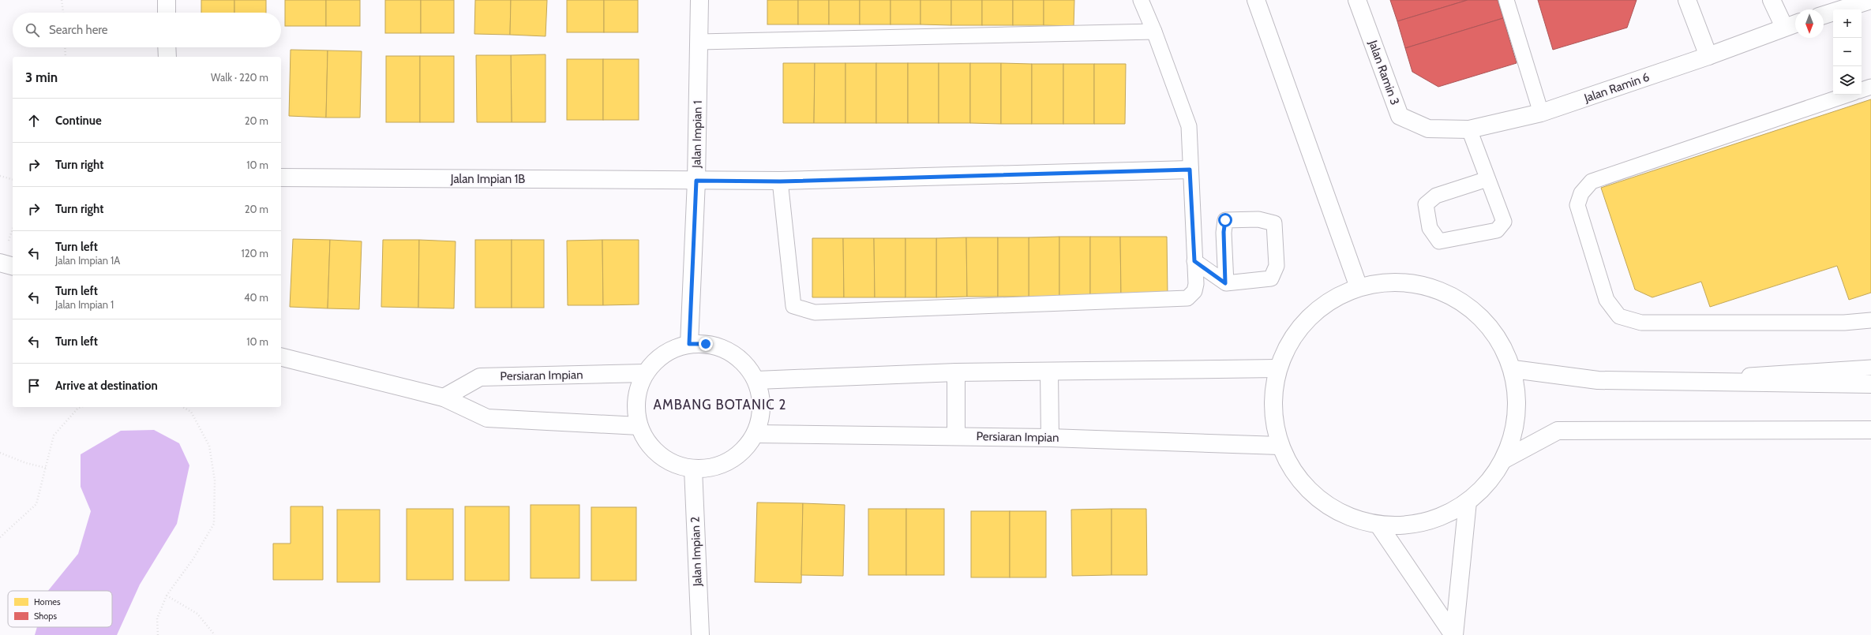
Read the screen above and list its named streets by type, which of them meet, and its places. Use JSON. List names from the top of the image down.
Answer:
{
  "streets": {
    "street": [
      "Jalan Ramin 3",
      "Jalan Ramin 6",
      "Jalan Impian 1",
      "Jalan Impian 1B",
      "Persiaran Impian",
      "Jalan Impian 2"
    ]
  },
  "crossings": [
    ["Jalan Ramin 3", "Jalan Ramin 6"],
    ["Jalan Impian 1", "Jalan Impian 1B"]
  ],
  "districts": ["AMBANG BOTANIC 2"],
  "legend": ["Homes", "Shops"],
  "north": "bottom",
  "page": {
    "map_buttons": ["+", "−"],
    "search": "Search here",
    "heading": ["3 min", "Walk · 220 m"],
    "list": [
      ["Continue", "20 m"],
      ["Turn right", "10 m"],
      ["Turn right", "20 m"],
      ["Turn left", "Jalan Impian 1A", "120 m"],
      ["Turn left", "Jalan Impian 1", "40 m"],
      ["Turn left", "10 m"],
      "Arrive at destination"
    ]
  }
}
